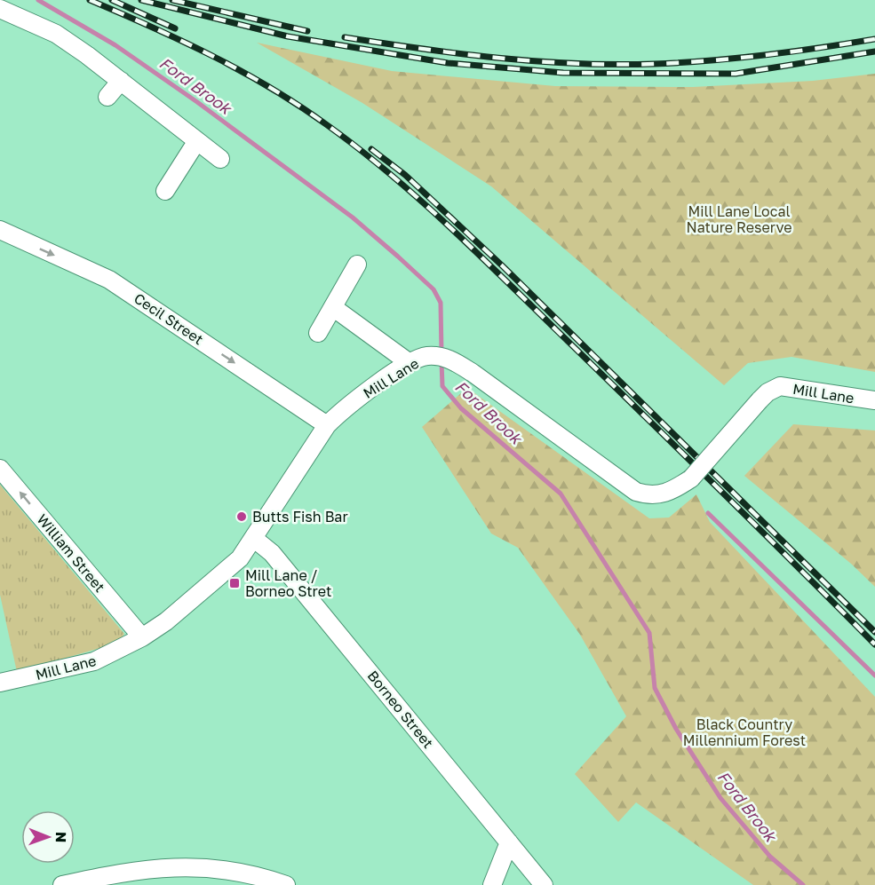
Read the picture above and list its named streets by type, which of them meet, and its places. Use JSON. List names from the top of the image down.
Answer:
{
  "streets": {
    "street": [
      "Cecil Street",
      "Mill Lane",
      "William Street",
      "Borneo Street"
    ]
  },
  "crossings": [
    ["Cecil Street", "Mill Lane"],
    ["Mill Lane", "William Street"],
    ["Mill Lane", "Borneo Street"]
  ],
  "one_way": ["Cecil Street", "William Street"],
  "water": ["Ford Brook"],
  "parks": ["Mill Lane Local Nature Reserve", "Black Country Millennium Forest"],
  "places": {
    "other": ["Butts Fish Bar"],
    "transit": ["Mill Lane / Borneo Stret"]
  },
  "north": "right"
}
